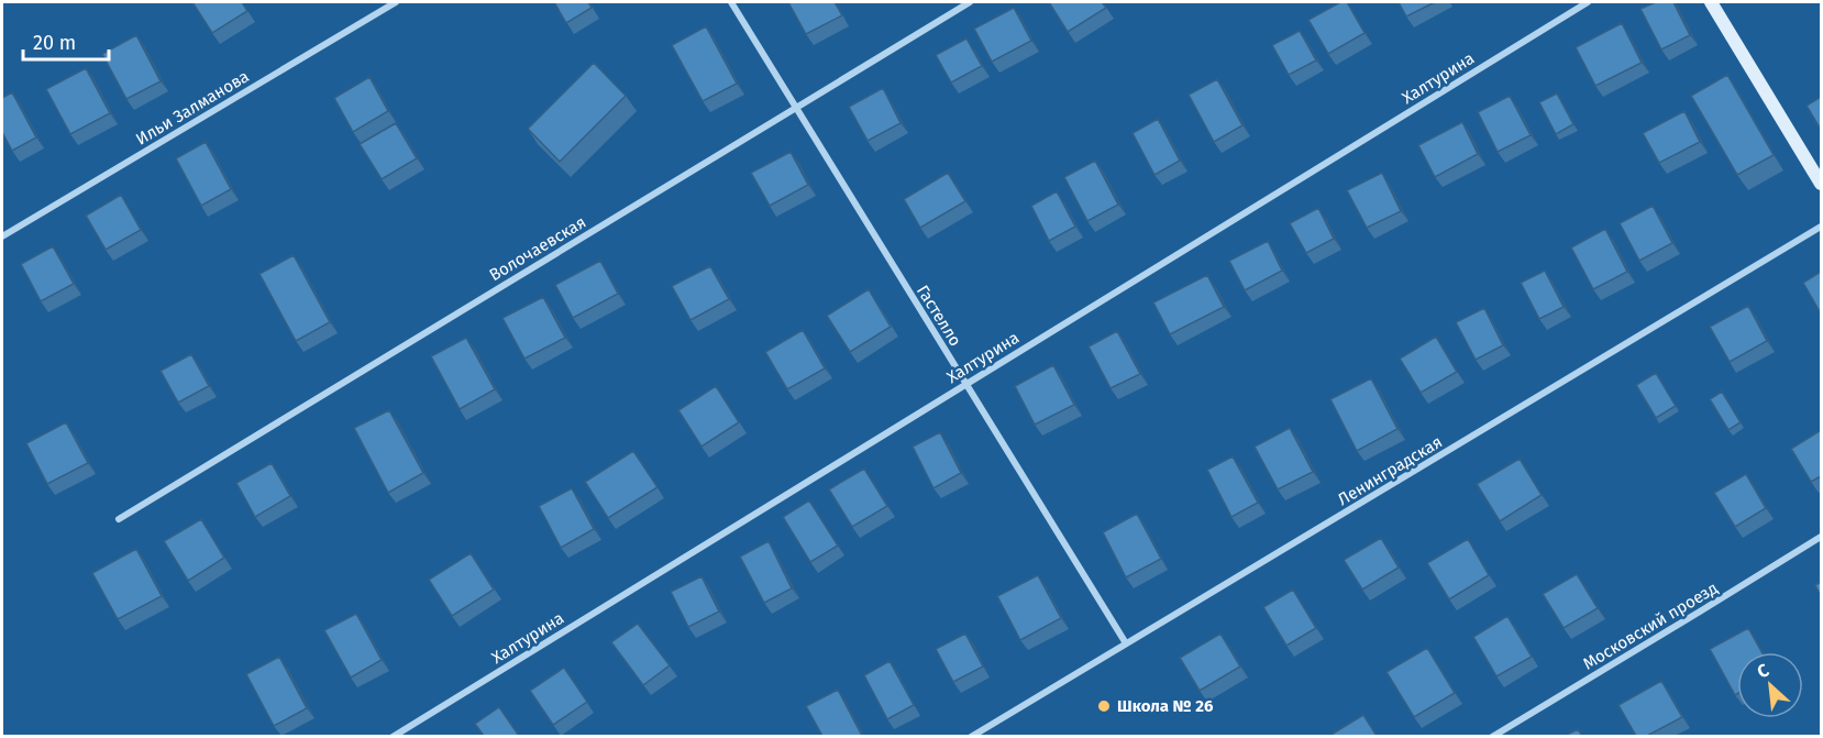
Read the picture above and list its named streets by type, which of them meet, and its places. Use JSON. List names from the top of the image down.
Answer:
{
  "streets": {
    "street": [
      "Халтурина",
      "Ильи Залманова",
      "Волочаевская",
      "Гастелло",
      "Ленинградская",
      "Московский проезд"
    ]
  },
  "crossings": [
    ["Халтурина", "Гастелло"],
    ["Волочаевская", "Гастелло"],
    ["Гастелло", "Ленинградская"]
  ],
  "places": ["Школа № 26"],
  "scale_bar": "20 m",
  "north": "top left"
}
